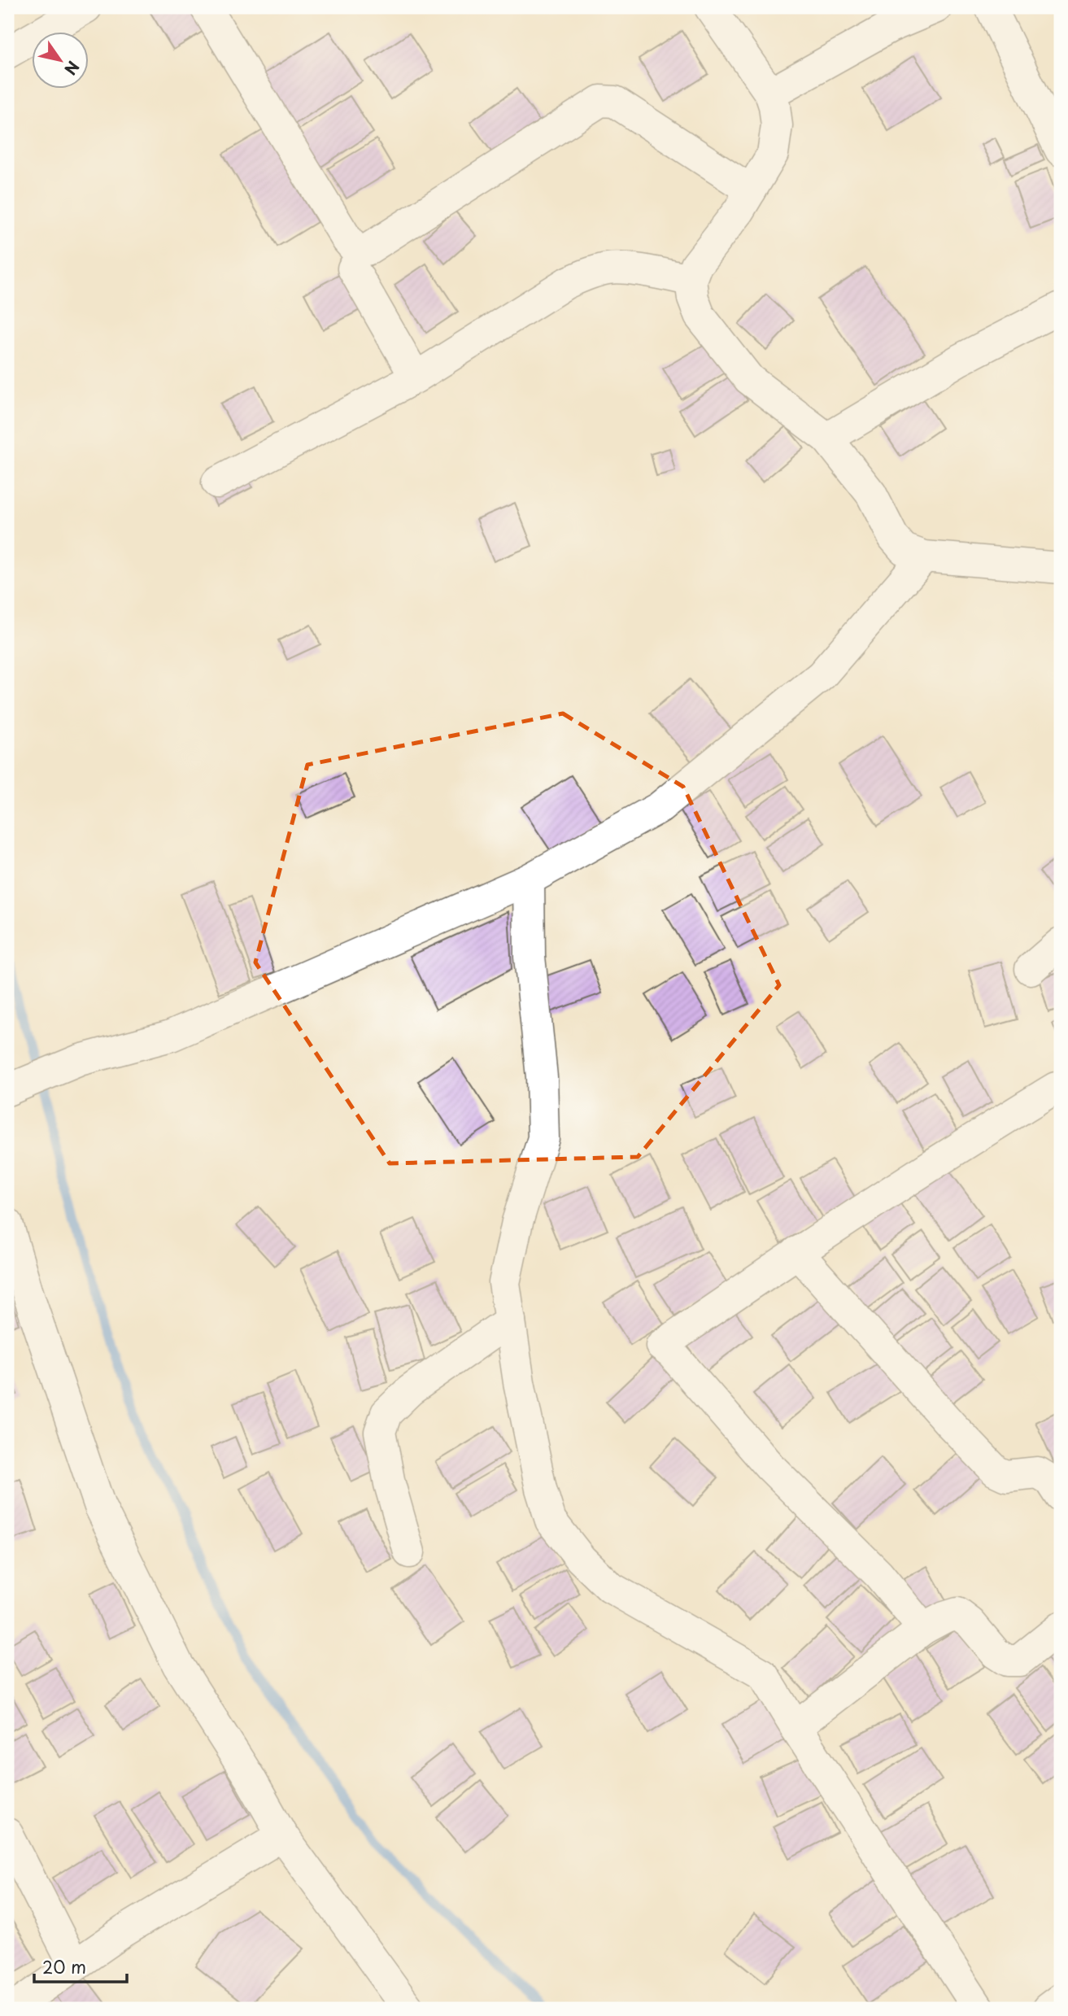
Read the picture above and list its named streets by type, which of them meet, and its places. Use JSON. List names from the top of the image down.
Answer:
{
  "scale_bar": "20 m",
  "north": "bottom right"
}
